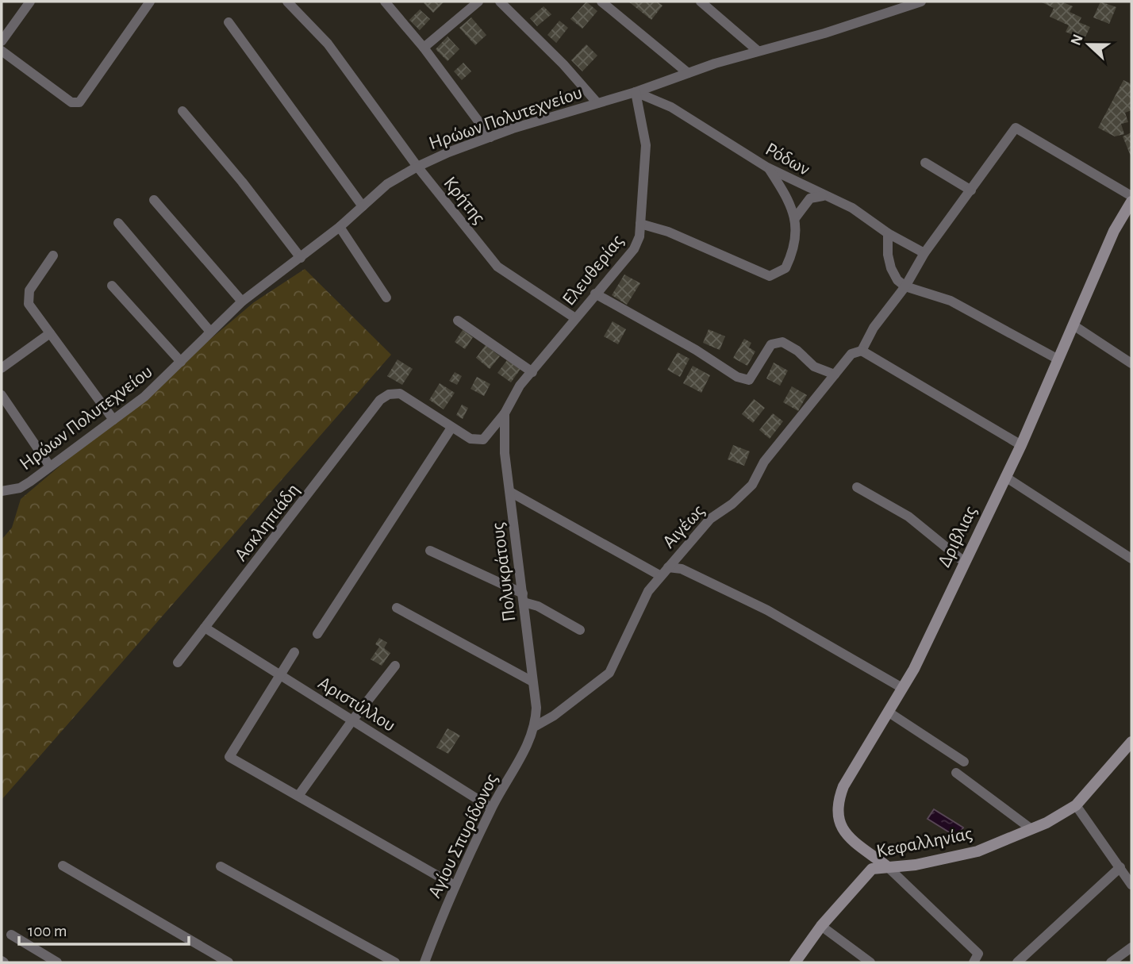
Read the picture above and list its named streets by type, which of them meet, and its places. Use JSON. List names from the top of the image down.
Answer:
{
  "streets": {
    "street": [
      "Ηρώων Πολυτεχνείου",
      "Ρόδων",
      "Κρήτης",
      "Ελευθερίας",
      "Ασκληπιάδη",
      "Αιγέως",
      "Δριβλιας",
      "Πολυκράτους",
      "Αριστύλλου",
      "Αγίου Σπυρίδωνος",
      "Κεφαλληνίας"
    ]
  },
  "crossings": [
    ["Ηρώων Πολυτεχνείου", "Ρόδων"],
    ["Ηρώων Πολυτεχνείου", "Κρήτης"],
    ["Ηρώων Πολυτεχνείου", "Ελευθερίας"],
    ["Ρόδων", "Ελευθερίας"],
    ["Κρήτης", "Ελευθερίας"],
    ["Ελευθερίας", "Ασκληπιάδη"],
    ["Ελευθερίας", "Πολυκράτους"],
    ["Ασκληπιάδη", "Αριστύλλου"],
    ["Αιγέως", "Πολυκράτους"],
    ["Αιγέως", "Αγίου Σπυρίδωνος"],
    ["Δριβλιας", "Κεφαλληνίας"],
    ["Πολυκράτους", "Αγίου Σπυρίδωνος"],
    ["Αριστύλλου", "Αγίου Σπυρίδωνος"]
  ],
  "scale_bar": "100 m",
  "north": "left"
}
